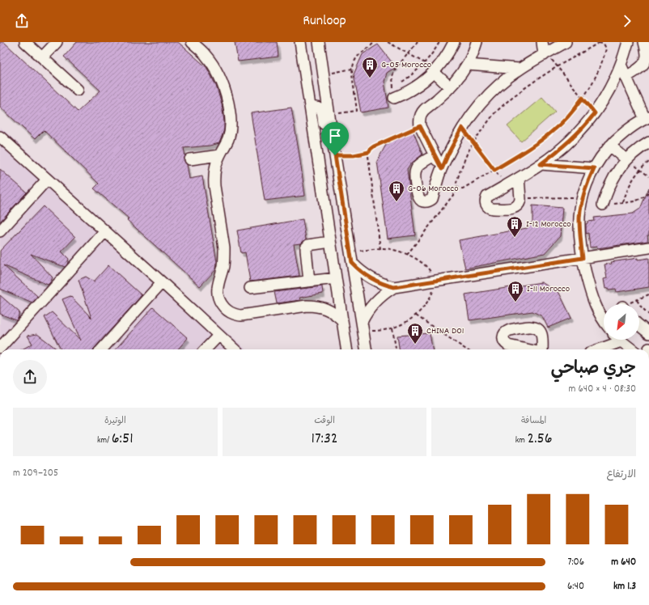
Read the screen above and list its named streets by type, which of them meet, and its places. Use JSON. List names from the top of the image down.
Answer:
{
  "places": {
    "building": [
      "G-05 Morocco",
      "G-06 Morocco",
      "I-12 Morocco",
      "I-11 Morocco",
      "CHINA D01"
    ]
  },
  "north": "bottom left",
  "page": {
    "header": "Runloop",
    "heading": ["جري صباحي", "08:30 · 4 × 640 m"],
    "stats": [
      ["المسافة", "2.56 km"],
      ["الوقت", "17:32"],
      ["الوتيرة", "6:51 /km"]
    ],
    "chart": ["الارتفاع", "205–209 m"],
    "list": [
      {
        "name": "640 m",
        "note": "7:06"
      },
      {
        "name": "1.3 km",
        "note": "6:40"
      }
    ]
  }
}
